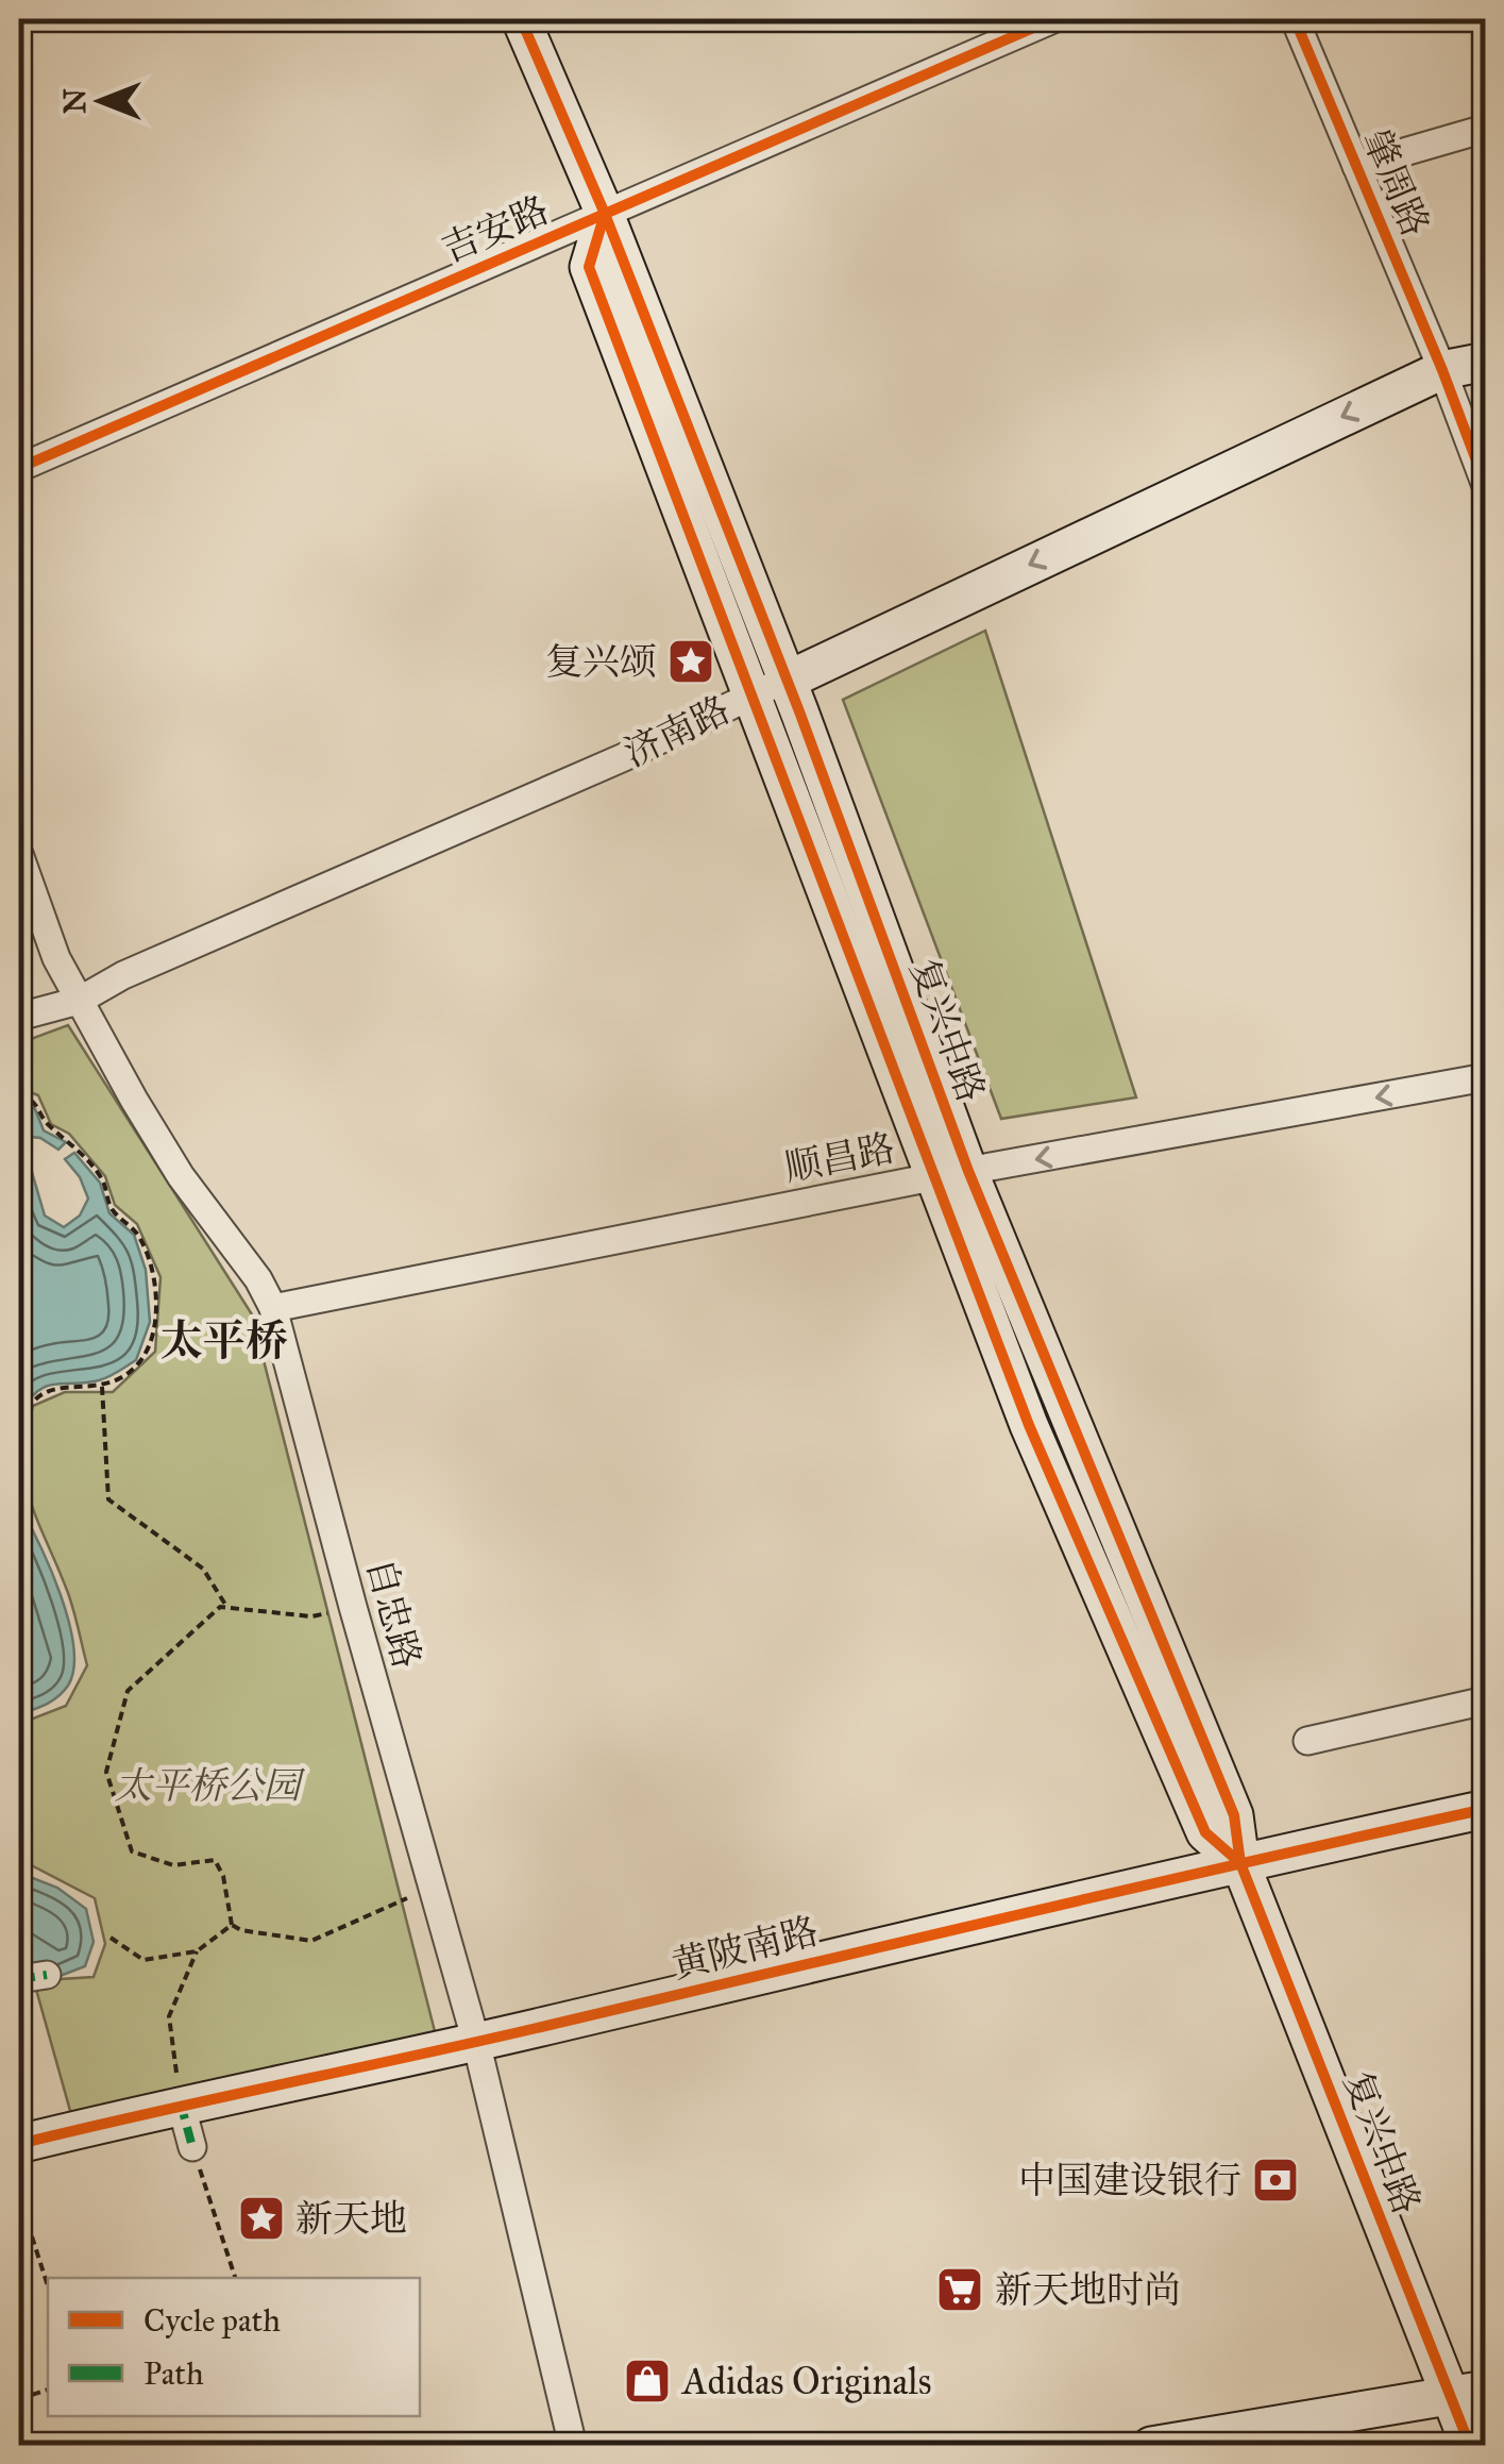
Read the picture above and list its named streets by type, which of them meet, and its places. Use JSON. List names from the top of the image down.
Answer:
{
  "streets": {
    "main road": ["济南路", "复兴中路", "黄陂南路"],
    "street": [
      "肇周路",
      "吉安路",
      "顺昌路",
      "自忠路"
    ]
  },
  "crossings": [
    ["肇周路", "济南路"],
    ["吉安路", "复兴中路"],
    ["济南路", "复兴中路"],
    ["济南路", "自忠路"],
    ["复兴中路", "顺昌路"],
    ["复兴中路", "黄陂南路"],
    ["顺昌路", "自忠路"],
    ["自忠路", "黄陂南路"]
  ],
  "one_way": ["济南路", "顺昌路"],
  "districts": ["太平桥"],
  "parks": ["太平桥公园"],
  "places": {
    "place": ["复兴颂", "新天地"],
    "bank": ["中国建设银行"],
    "supermarket": ["新天地时尚"],
    "shop": ["Adidas Originals"]
  },
  "legend": ["Cycle path", "Path"],
  "north": "left"
}
